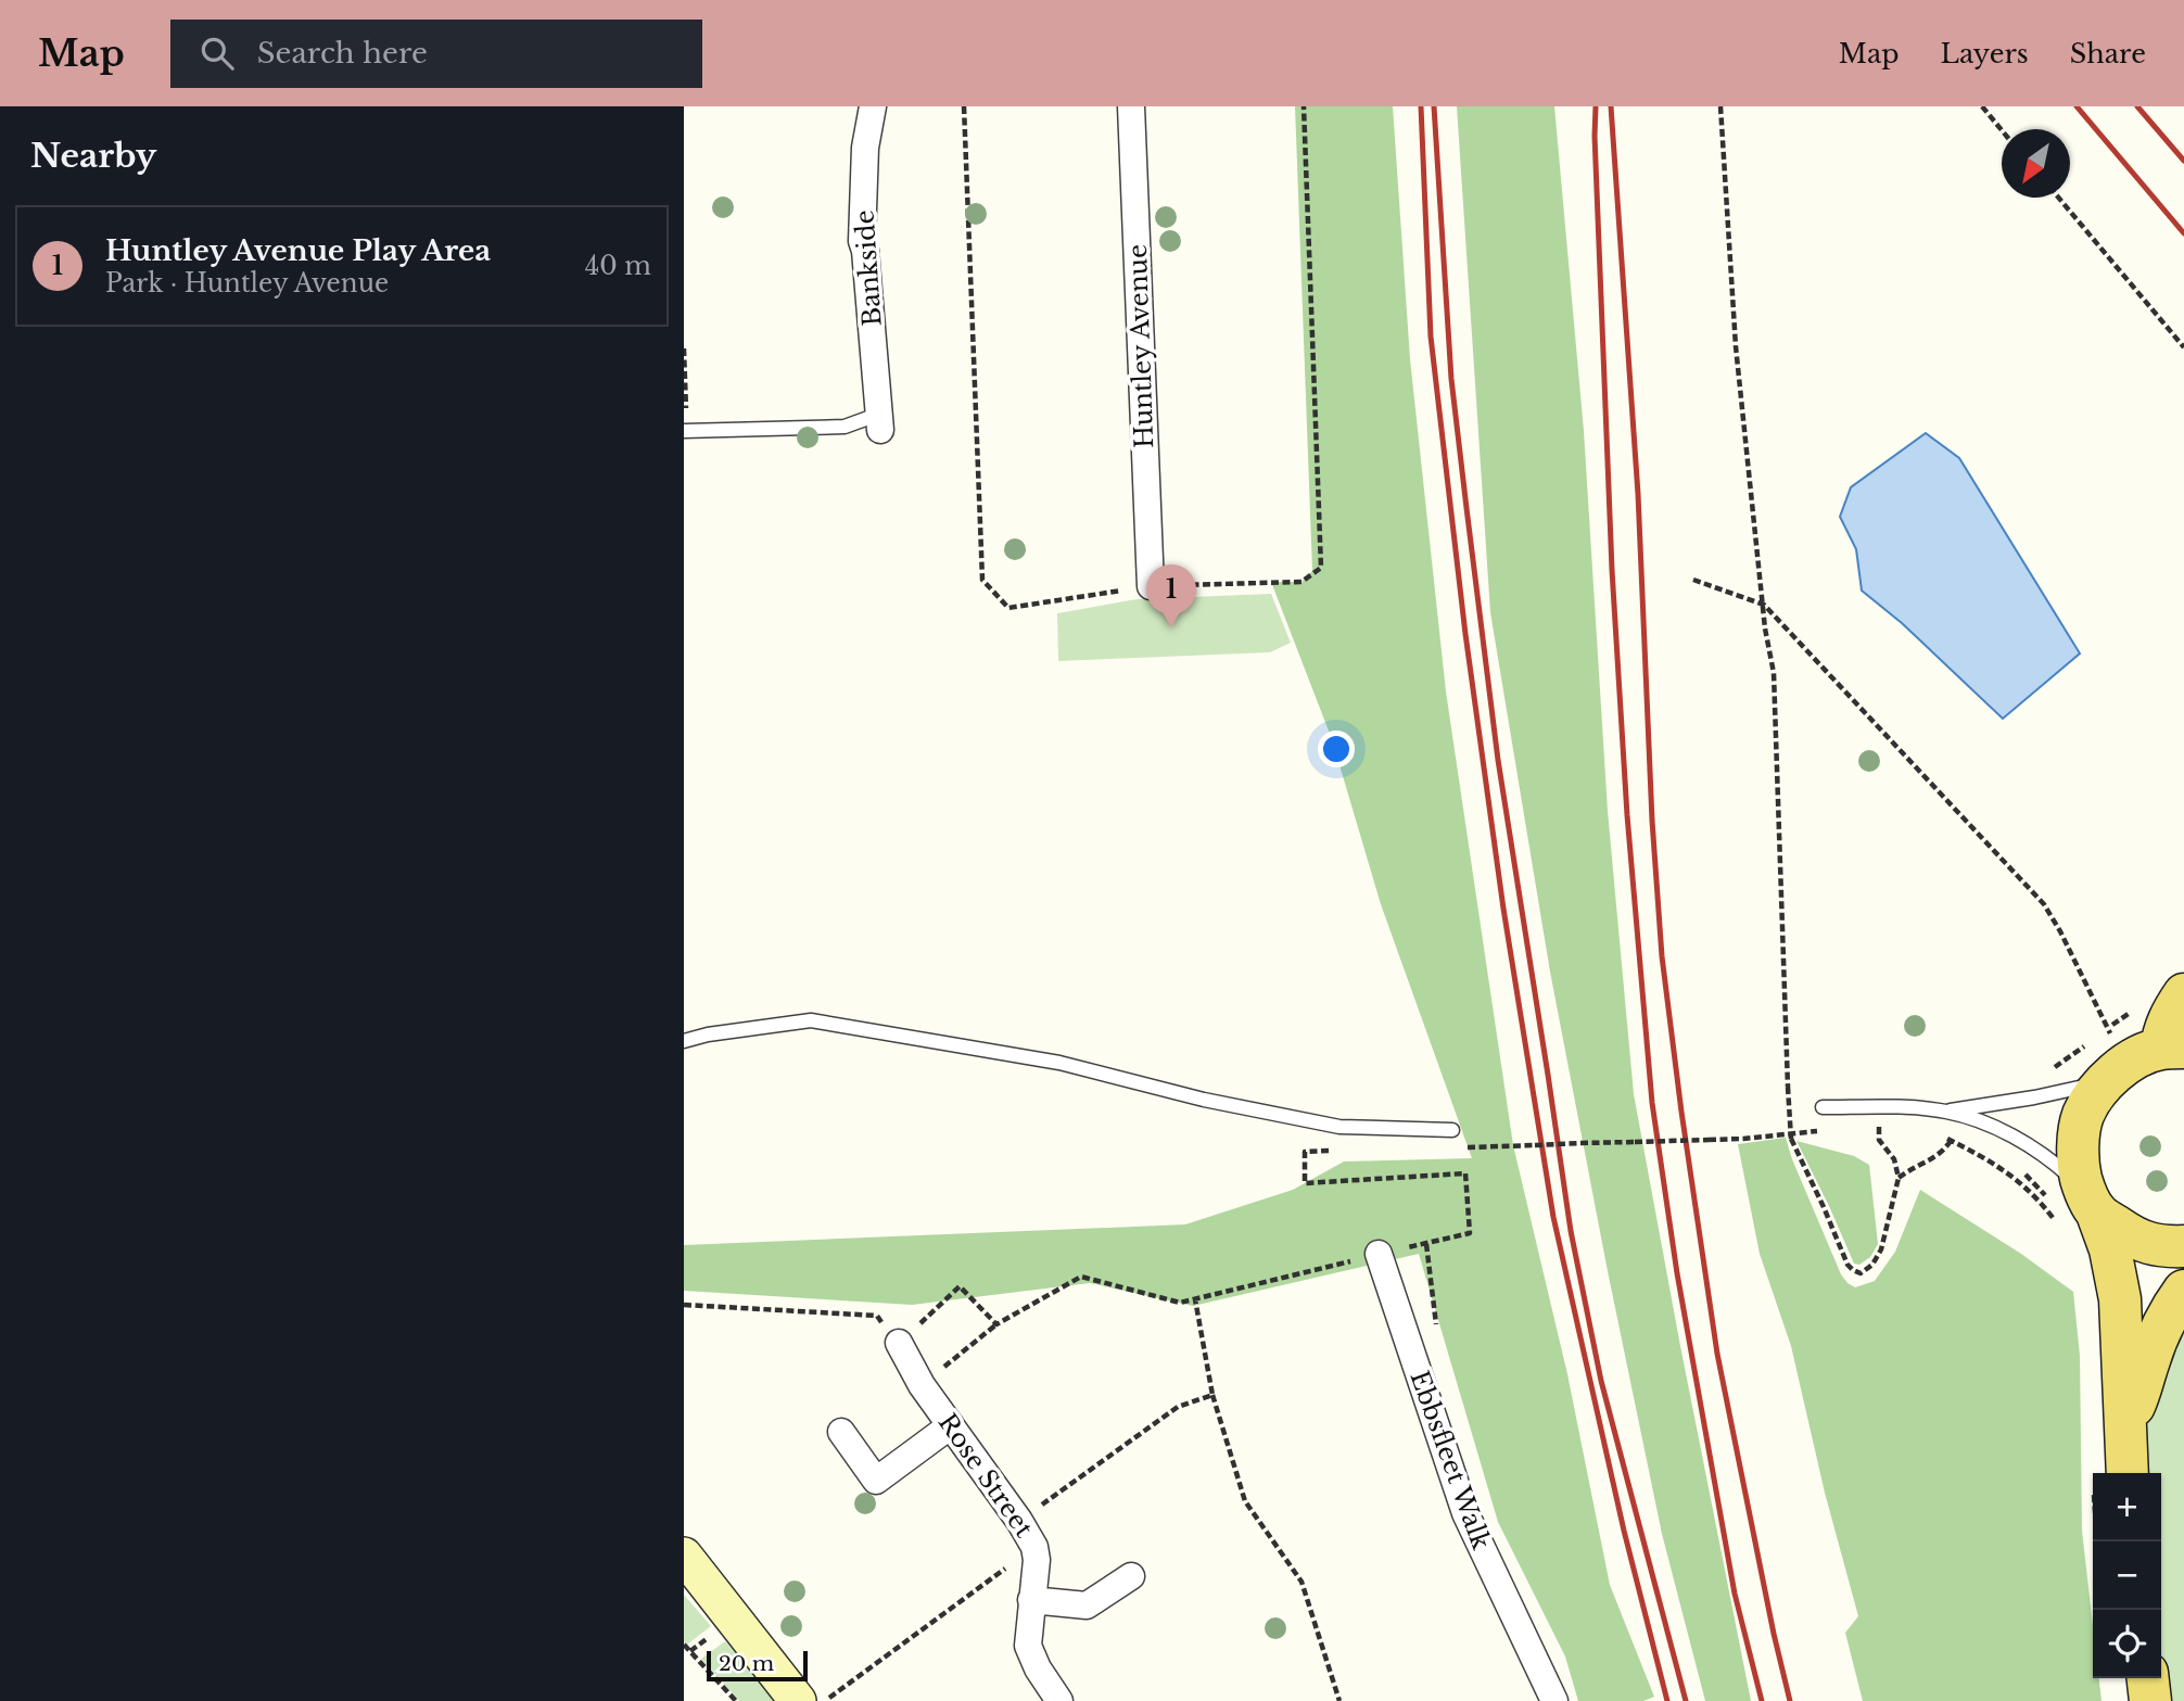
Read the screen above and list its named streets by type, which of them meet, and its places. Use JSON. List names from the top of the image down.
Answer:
{
  "streets": {
    "street": [
      "Bankside",
      "Huntley Avenue",
      "Ebbsfleet Walk",
      "Rose Street"
    ]
  },
  "scale_bar": "20 m",
  "north": "bottom left",
  "page": {
    "header": "Map",
    "search": "Search here",
    "nav": ["Map", "Layers", "Share"],
    "heading": "Nearby",
    "list": [
      {
        "mark": "1",
        "name": "Huntley Avenue Play Area",
        "note": "Park · Huntley Avenue",
        "value": "40 m"
      }
    ],
    "pins": "1",
    "map_buttons": ["+", "−"],
    "scale": "20 m"
  }
}
